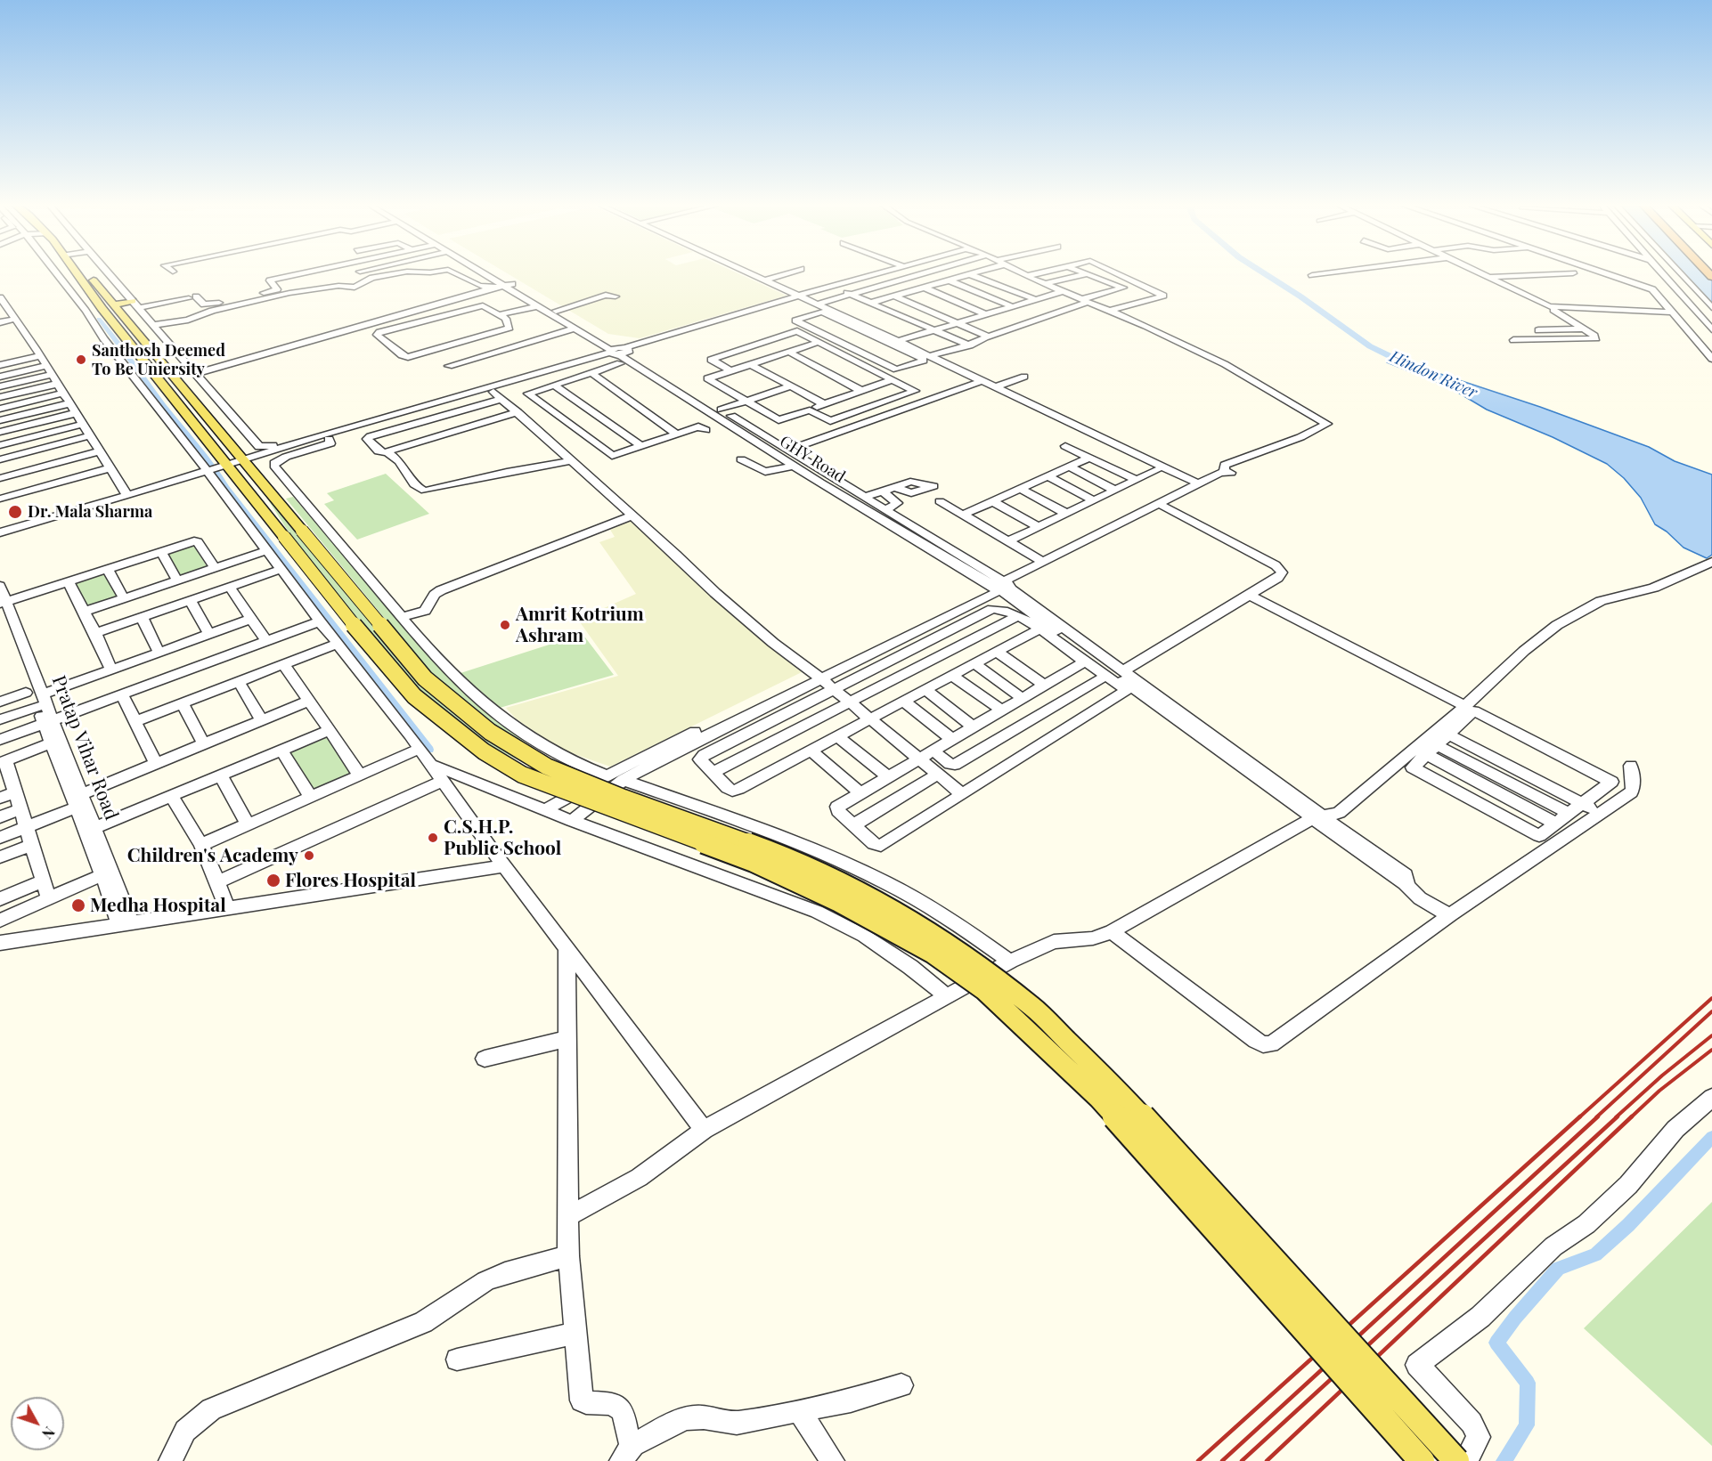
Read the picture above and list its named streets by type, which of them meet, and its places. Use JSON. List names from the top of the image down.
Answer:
{
  "streets": {
    "street": ["GHY Road", "Pratap Vihar Road"]
  },
  "water": ["Hindon River"],
  "places": [
    "Santhosh Deemed To Be Uniersity",
    "Dr. Mala Sharma",
    "Amrit Kotrium Ashram",
    "C.S.H.P. Public School",
    "Children's Academy",
    "Flores Hospital",
    "Medha Hospital"
  ],
  "north": "bottom right"
}
